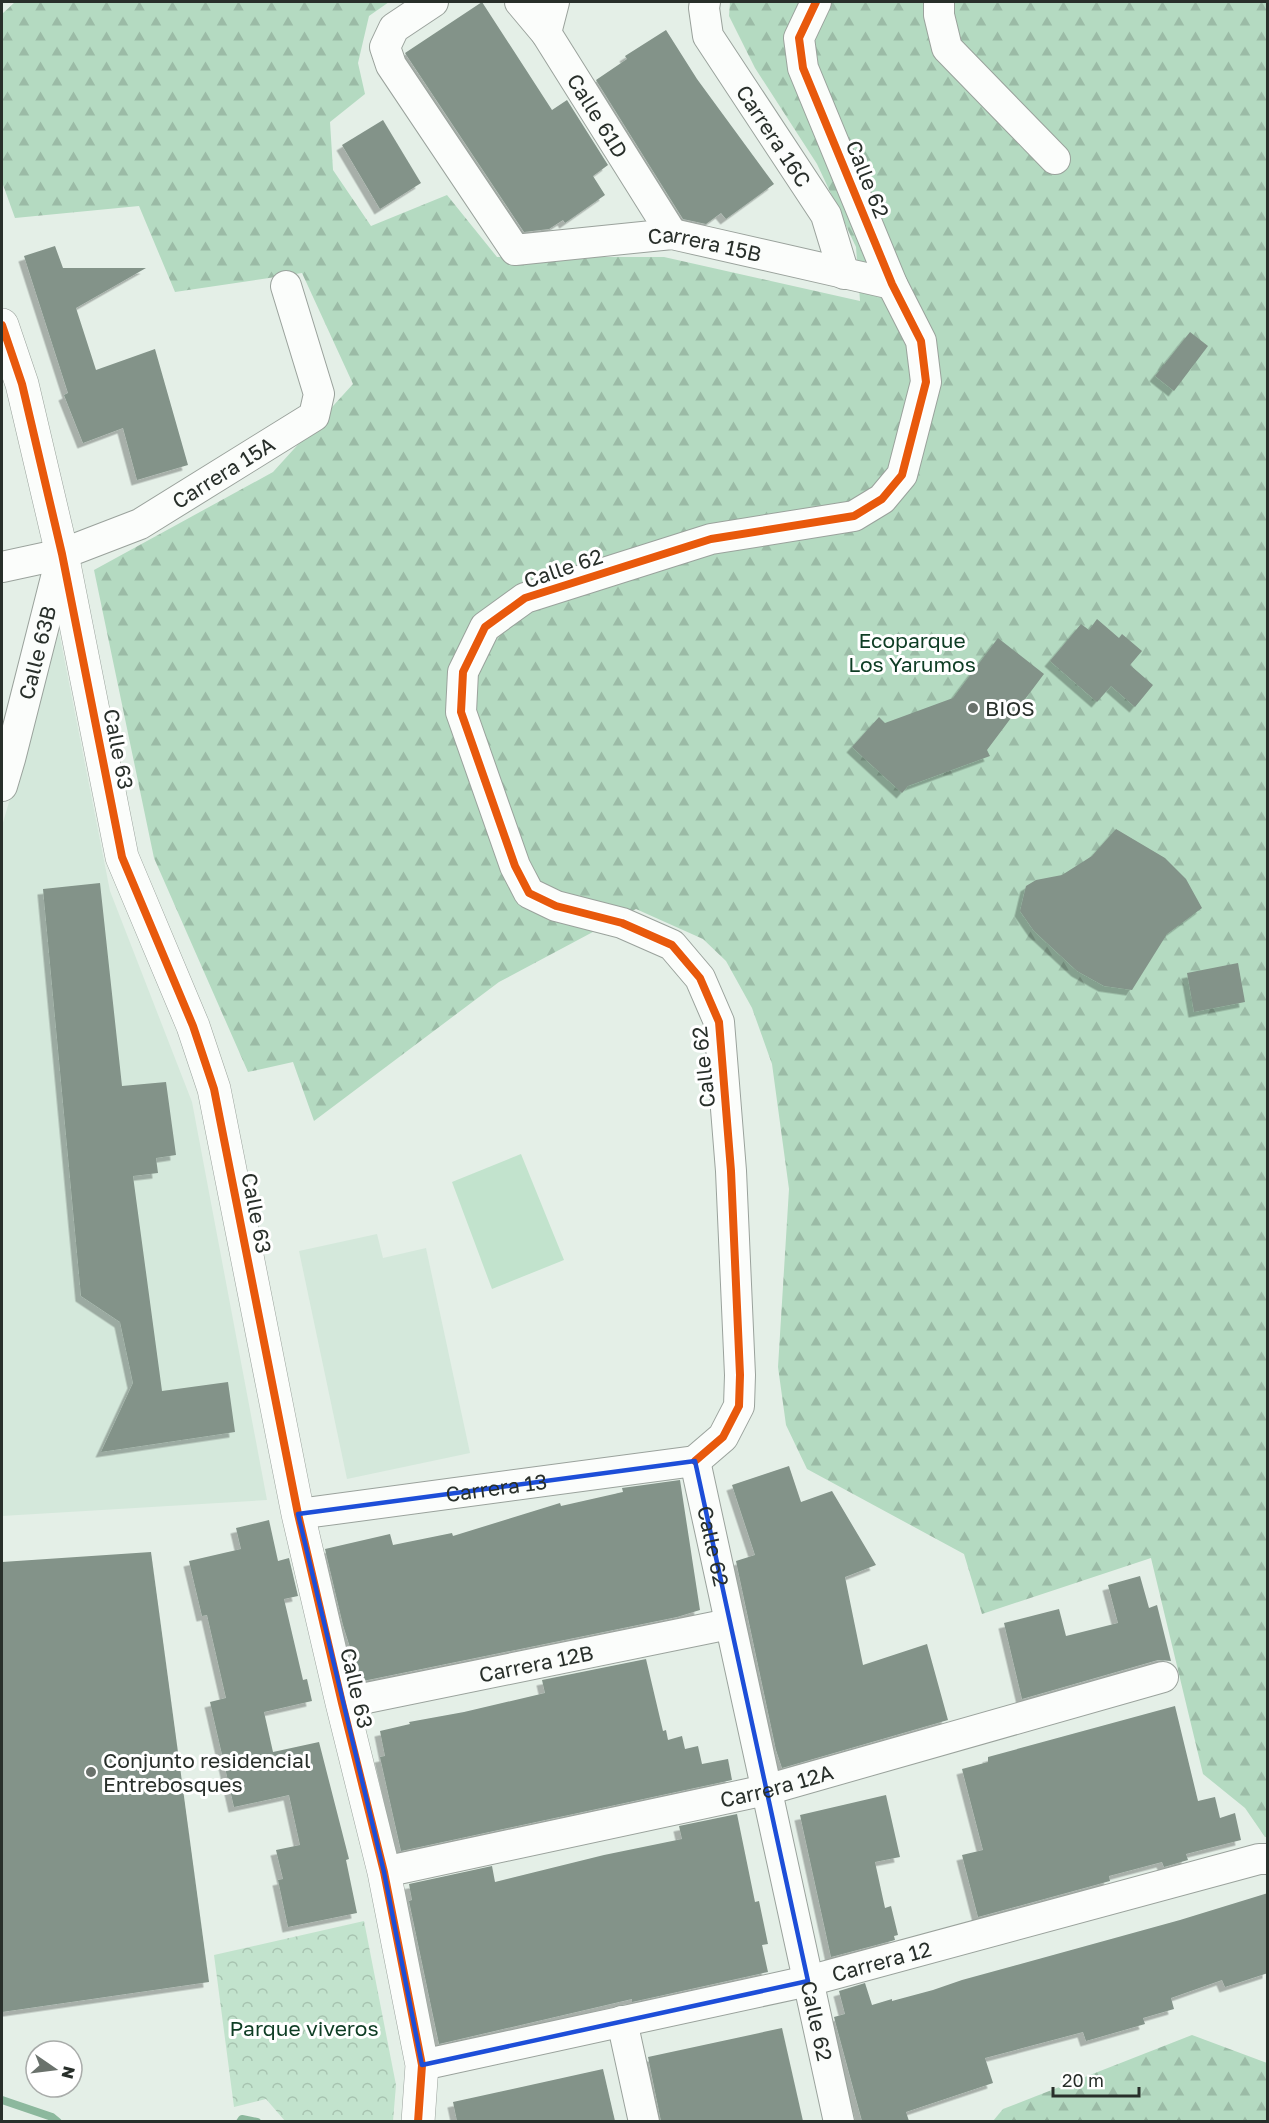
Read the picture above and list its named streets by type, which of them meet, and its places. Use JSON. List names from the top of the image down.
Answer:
{
  "streets": {
    "street": [
      "Calle 61D",
      "Carrera 16C",
      "Calle 62",
      "Carrera 15B",
      "Carrera 15A",
      "Calle 63B",
      "Calle 63",
      "Carrera 13",
      "Carrera 12B",
      "Carrera 12A",
      "Carrera 12"
    ]
  },
  "crossings": [
    ["Calle 61D", "Carrera 15B"],
    ["Carrera 16C", "Carrera 15B"],
    ["Calle 62", "Carrera 15B"],
    ["Calle 62", "Carrera 13"],
    ["Calle 62", "Carrera 12B"],
    ["Calle 62", "Carrera 12A"],
    ["Calle 62", "Carrera 12"],
    ["Carrera 15A", "Calle 63B"],
    ["Carrera 15A", "Calle 63"],
    ["Calle 63B", "Calle 63"],
    ["Calle 63", "Carrera 13"],
    ["Calle 63", "Carrera 12B"],
    ["Calle 63", "Carrera 12A"],
    ["Calle 63", "Carrera 12"]
  ],
  "parks": ["Ecoparque Los Yarumos", "Parque viveros"],
  "places": ["BIOS", "Conjunto residencial Entrebosques"],
  "scale_bar": "20 m",
  "north": "right"
}
